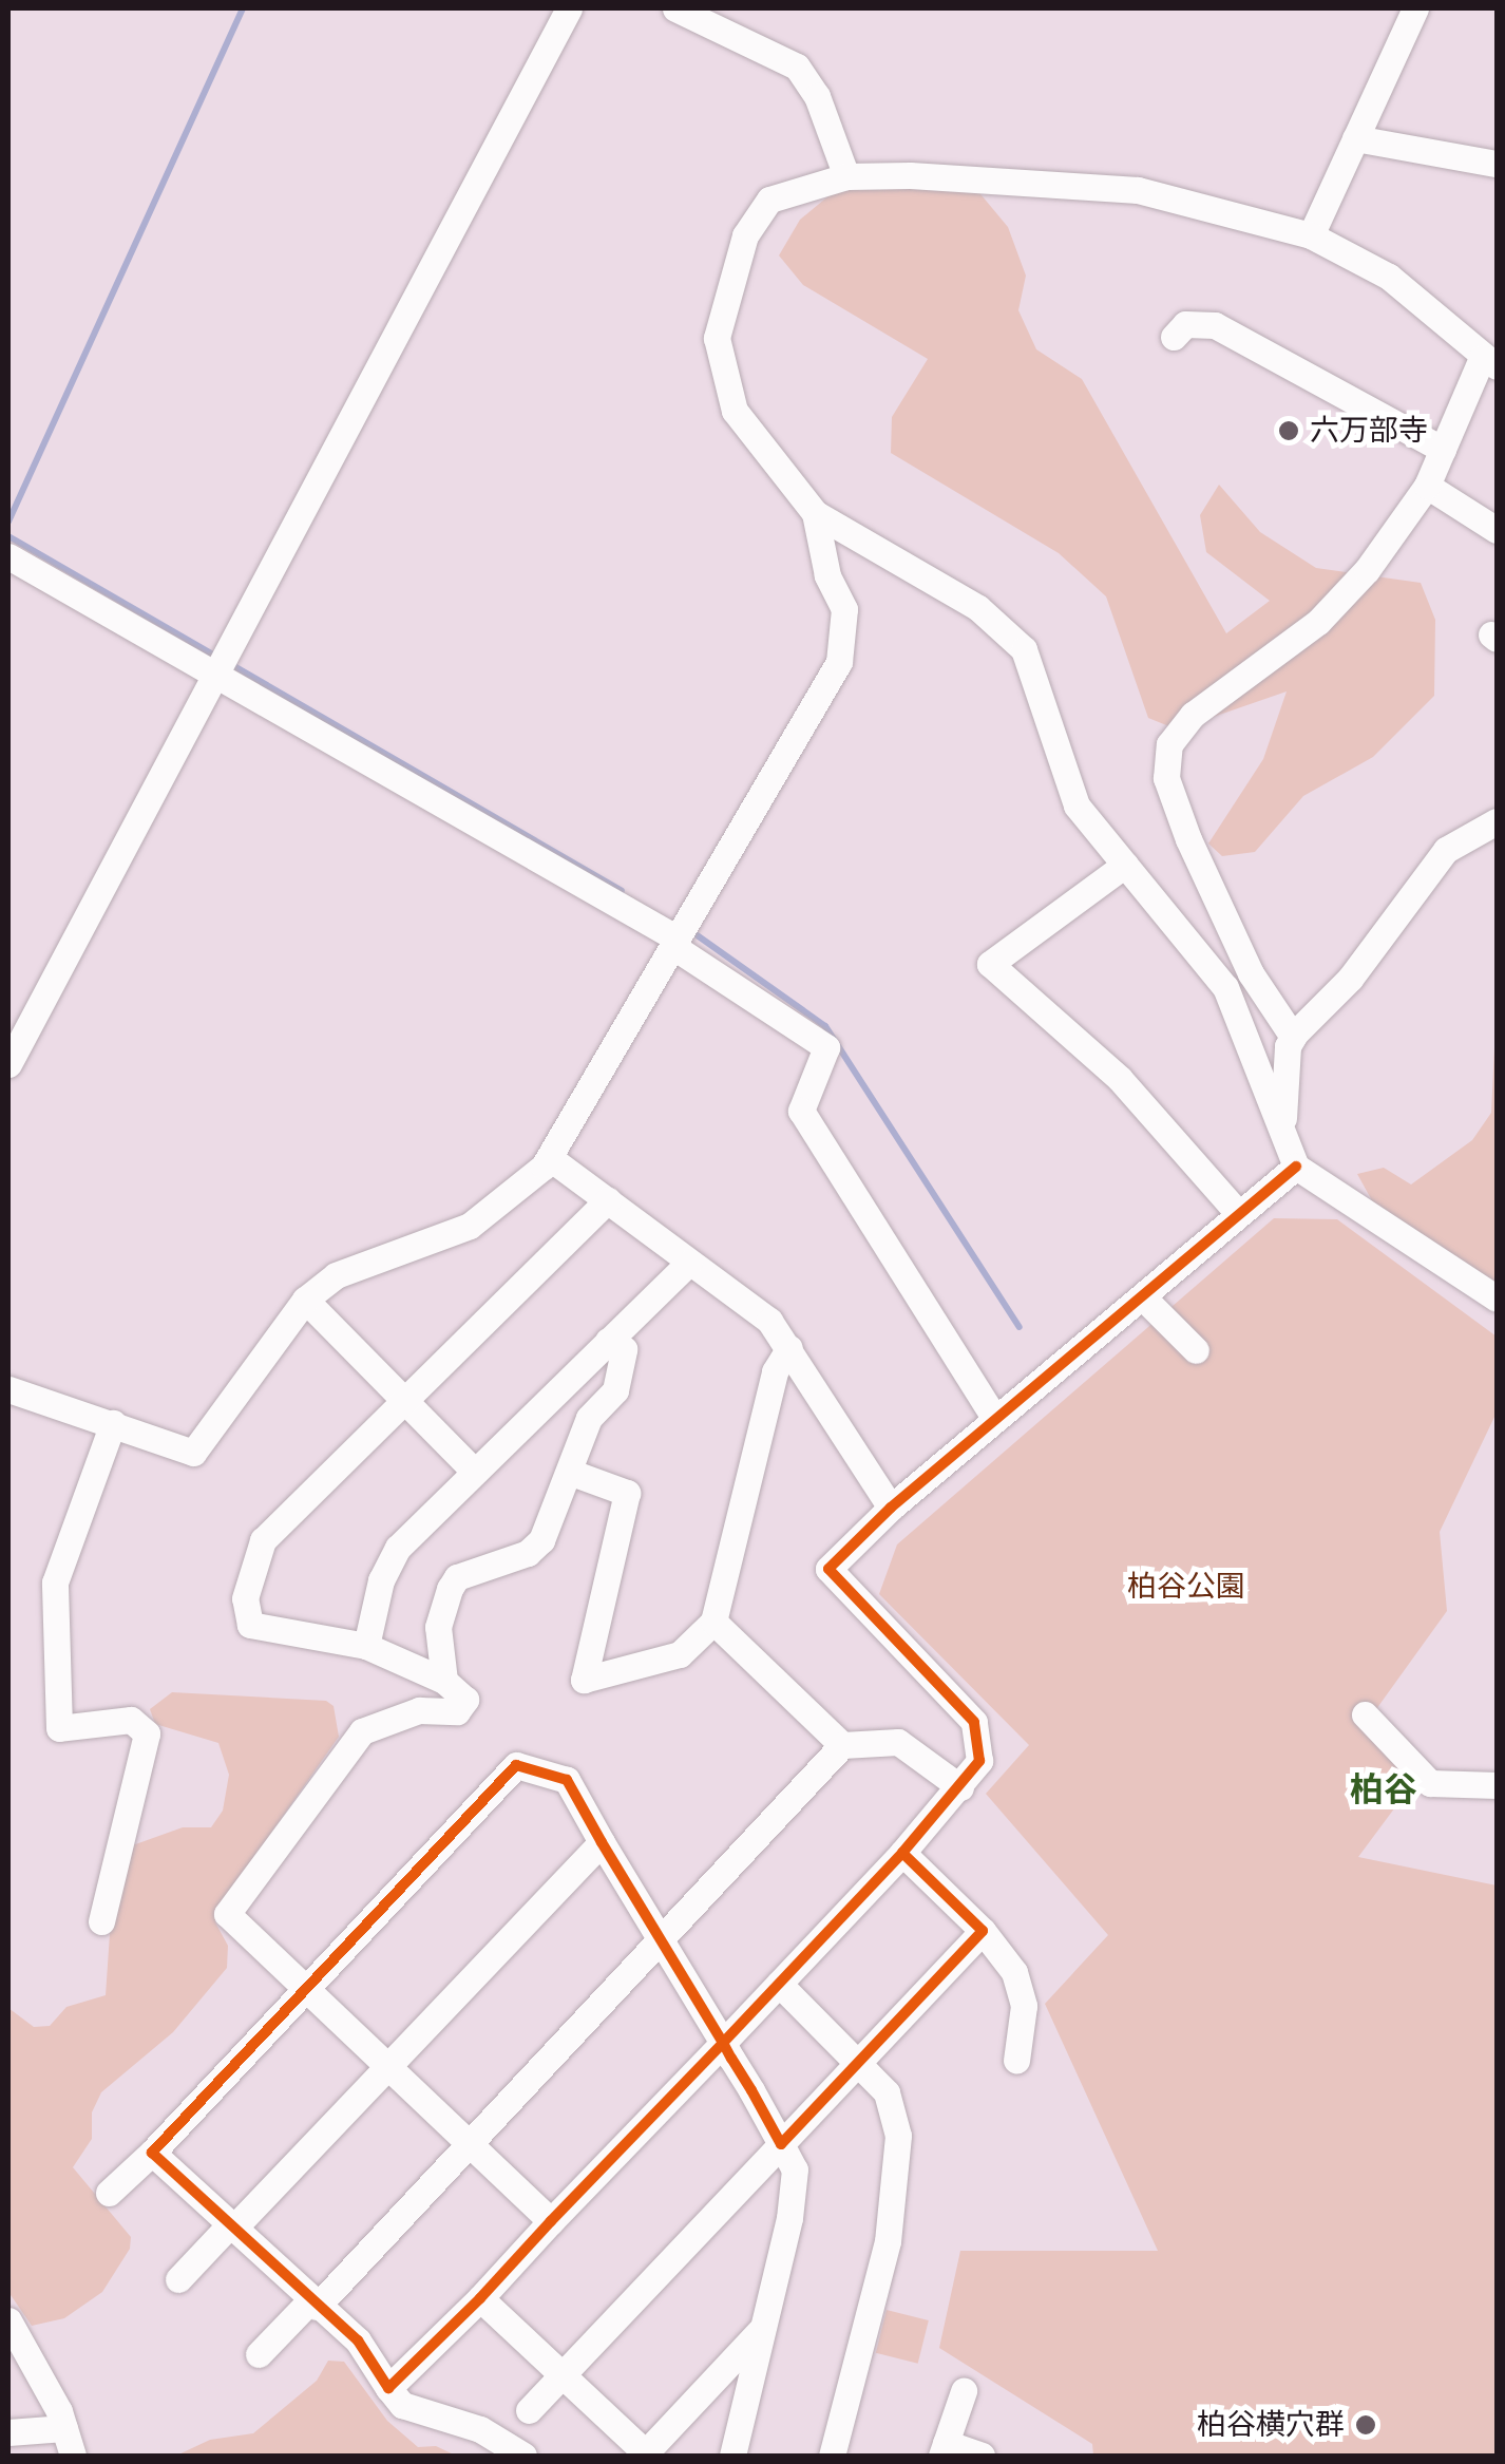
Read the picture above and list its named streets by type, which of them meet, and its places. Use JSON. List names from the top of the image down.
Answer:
{
  "districts": ["柏谷"],
  "parks": ["柏谷公園"],
  "places": ["六万部寺", "柏谷横穴群"]
}
